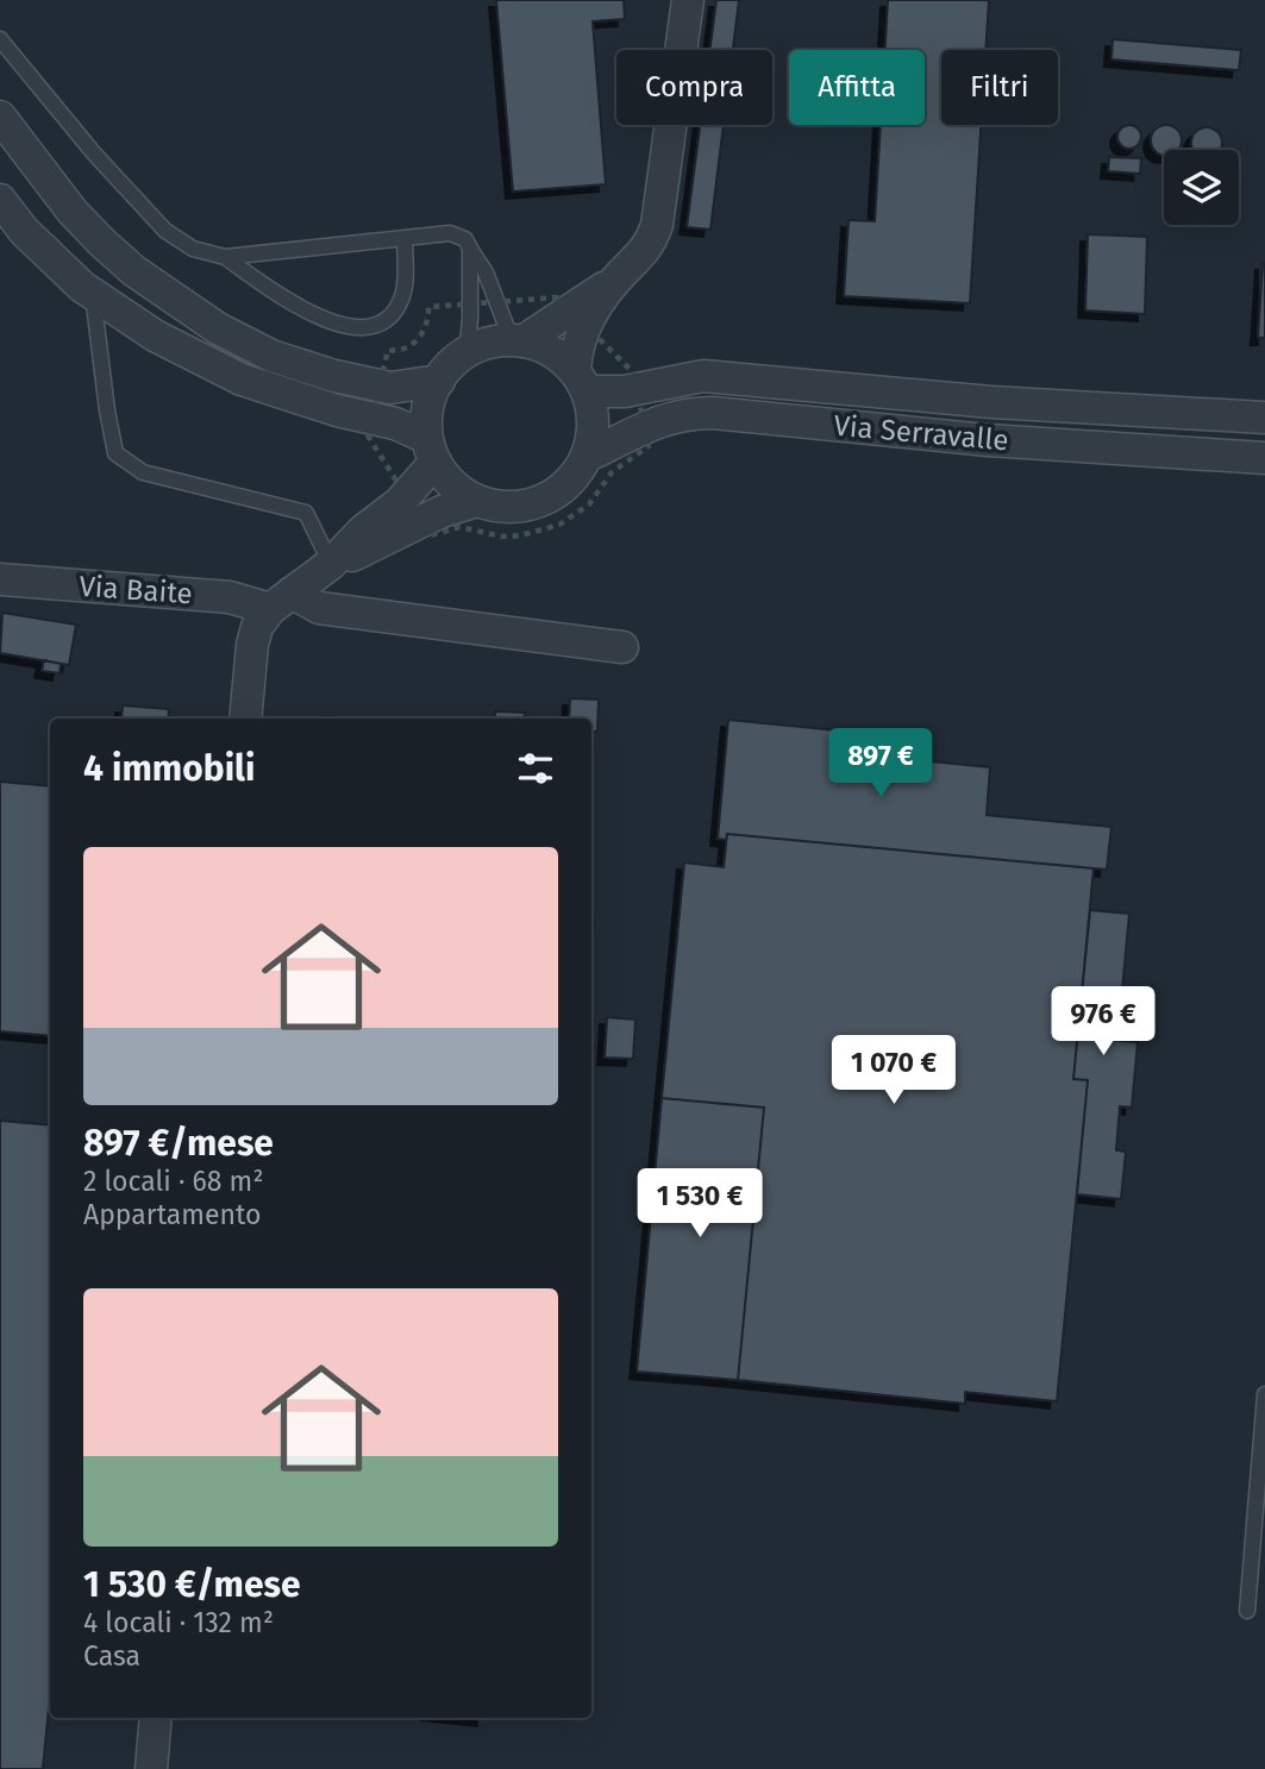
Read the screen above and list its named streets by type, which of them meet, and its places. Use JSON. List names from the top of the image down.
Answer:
{
  "streets": {
    "street": ["Via Serravalle", "Via Baite"]
  },
  "page": {
    "chip": ["Compra", "Affitta", "Filtri"],
    "heading": "4 immobili",
    "price": [
      "897 €",
      "976 €",
      "1 070 €",
      "1 530 €"
    ],
    "list": [
      {
        "name": "897 €/mese",
        "note": "2 locali · 68 m² · Appartamento"
      },
      {
        "name": "1 530 €/mese",
        "note": "4 locali · 132 m² · Casa"
      }
    ]
  }
}
